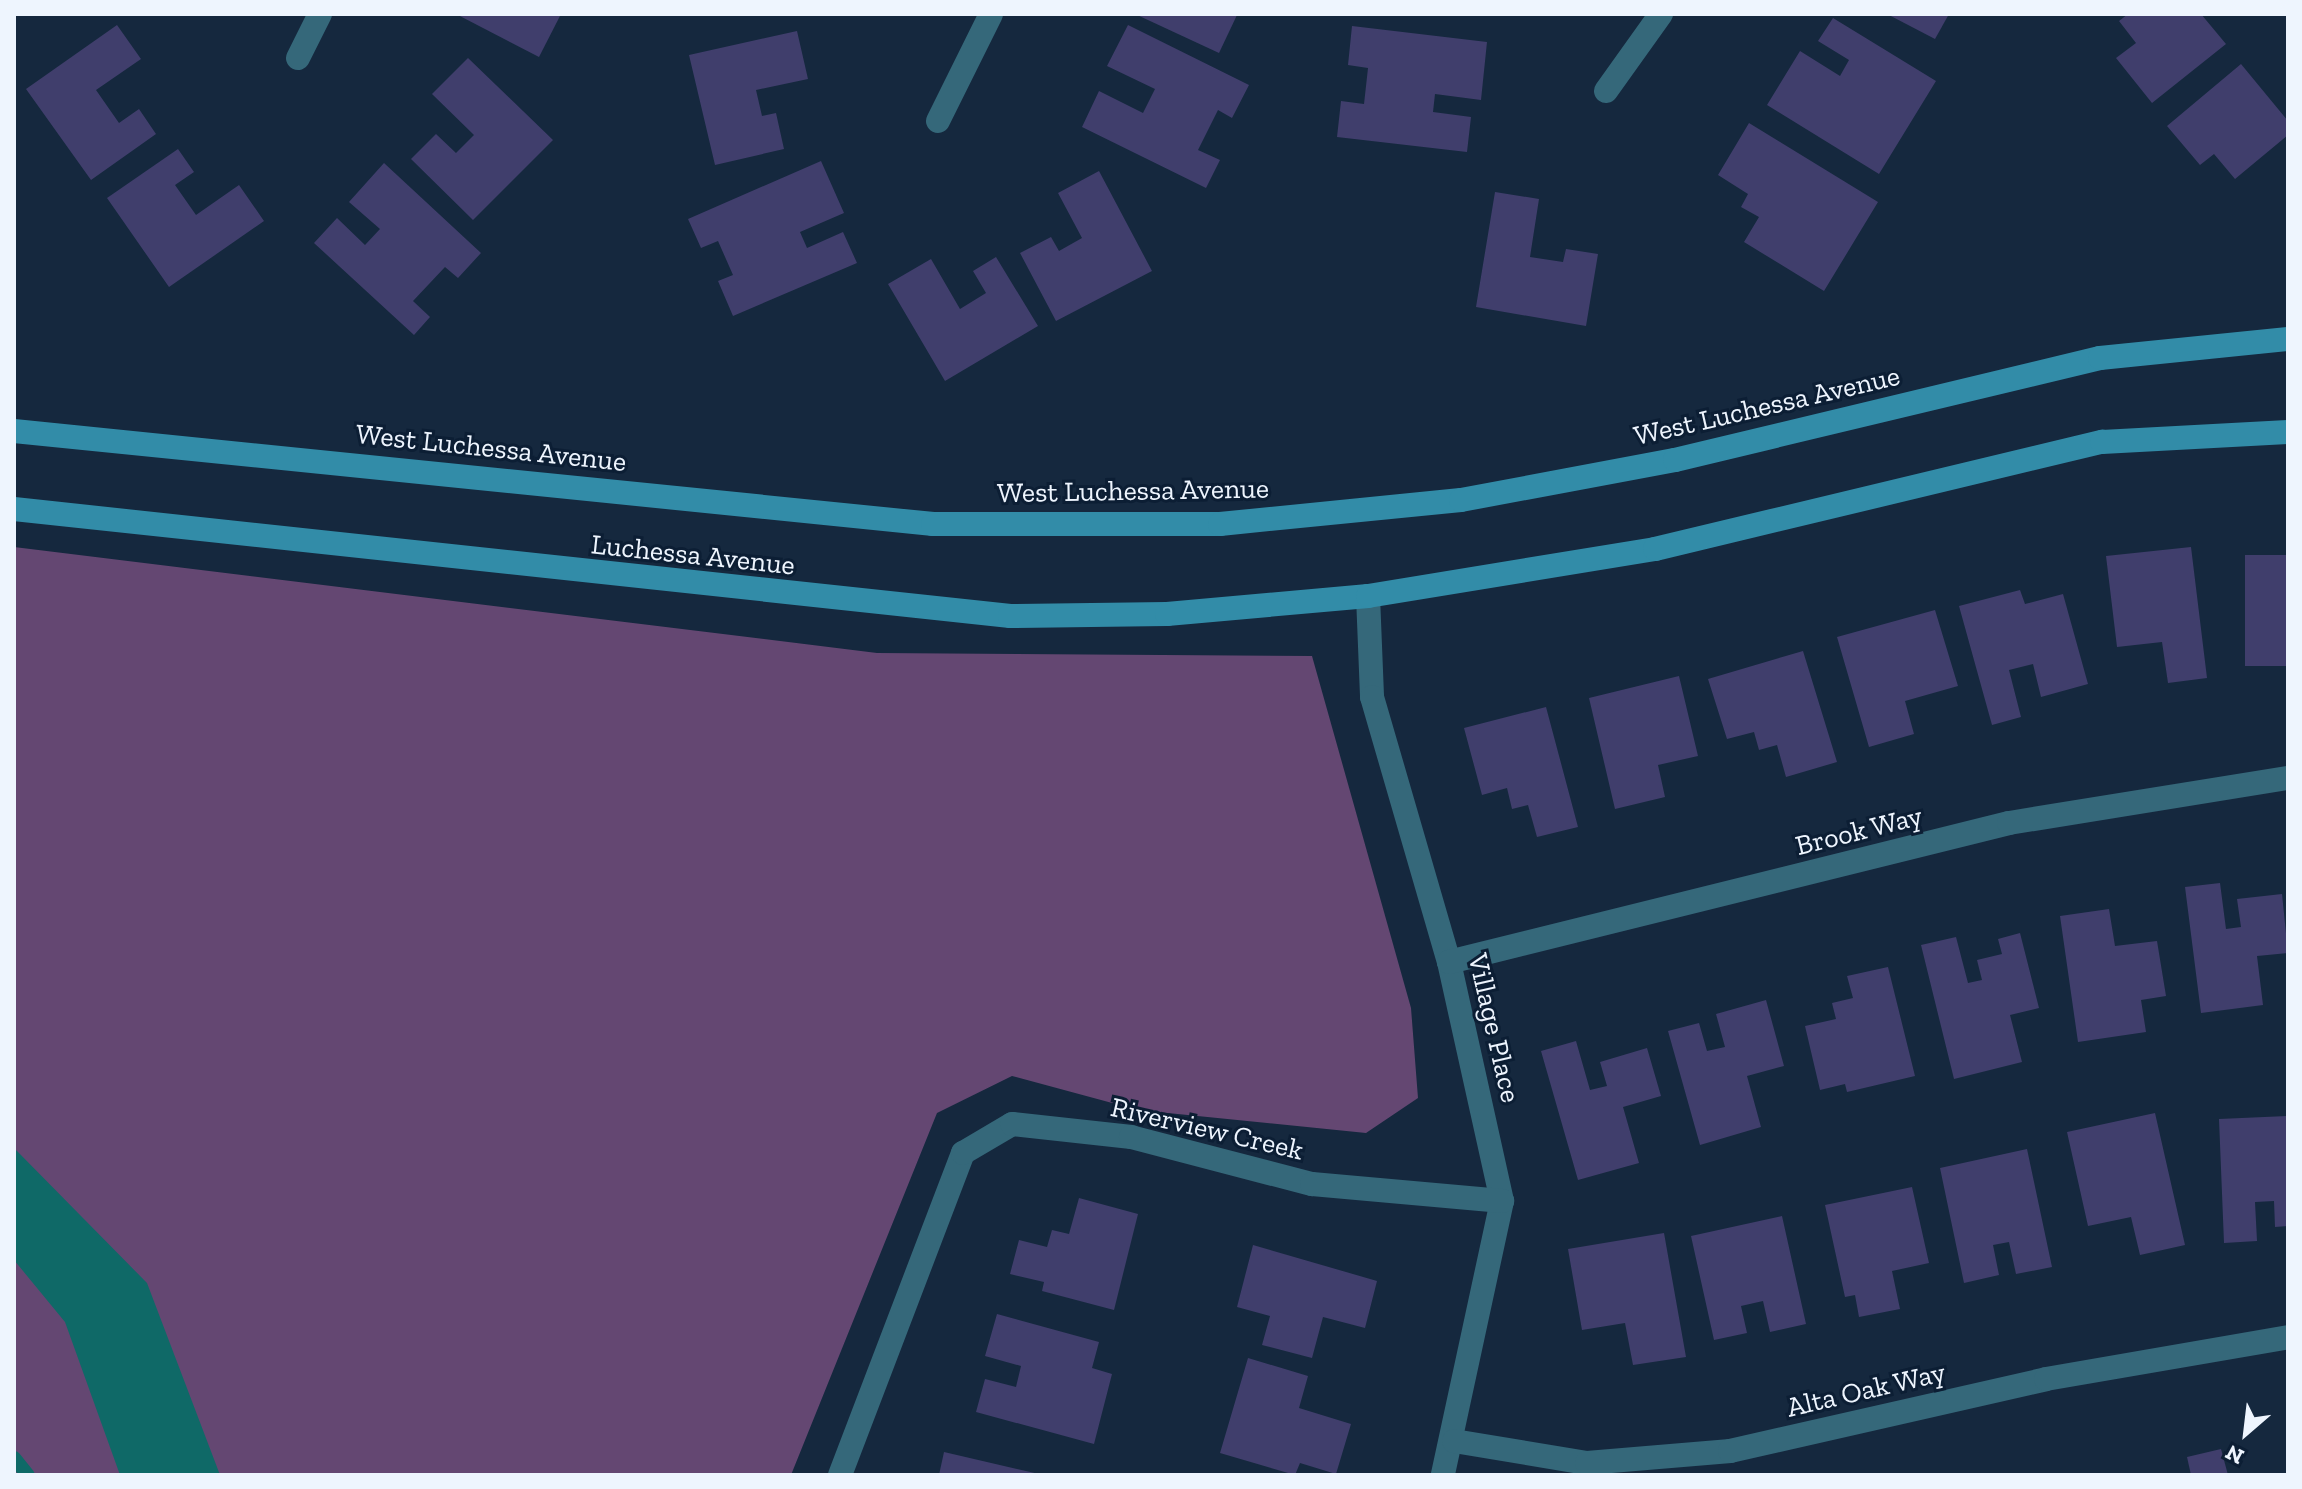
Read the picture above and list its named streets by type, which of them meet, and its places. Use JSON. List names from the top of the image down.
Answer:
{
  "streets": {
    "street": [
      "West Luchessa Avenue",
      "Luchessa Avenue",
      "Brook Way",
      "Village Place",
      "Riverview Creek",
      "Alta Oak Way"
    ]
  },
  "crossings": [
    ["Luchessa Avenue", "Village Place"],
    ["Brook Way", "Village Place"],
    ["Village Place", "Riverview Creek"],
    ["Village Place", "Alta Oak Way"]
  ],
  "north": "bottom left"
}
